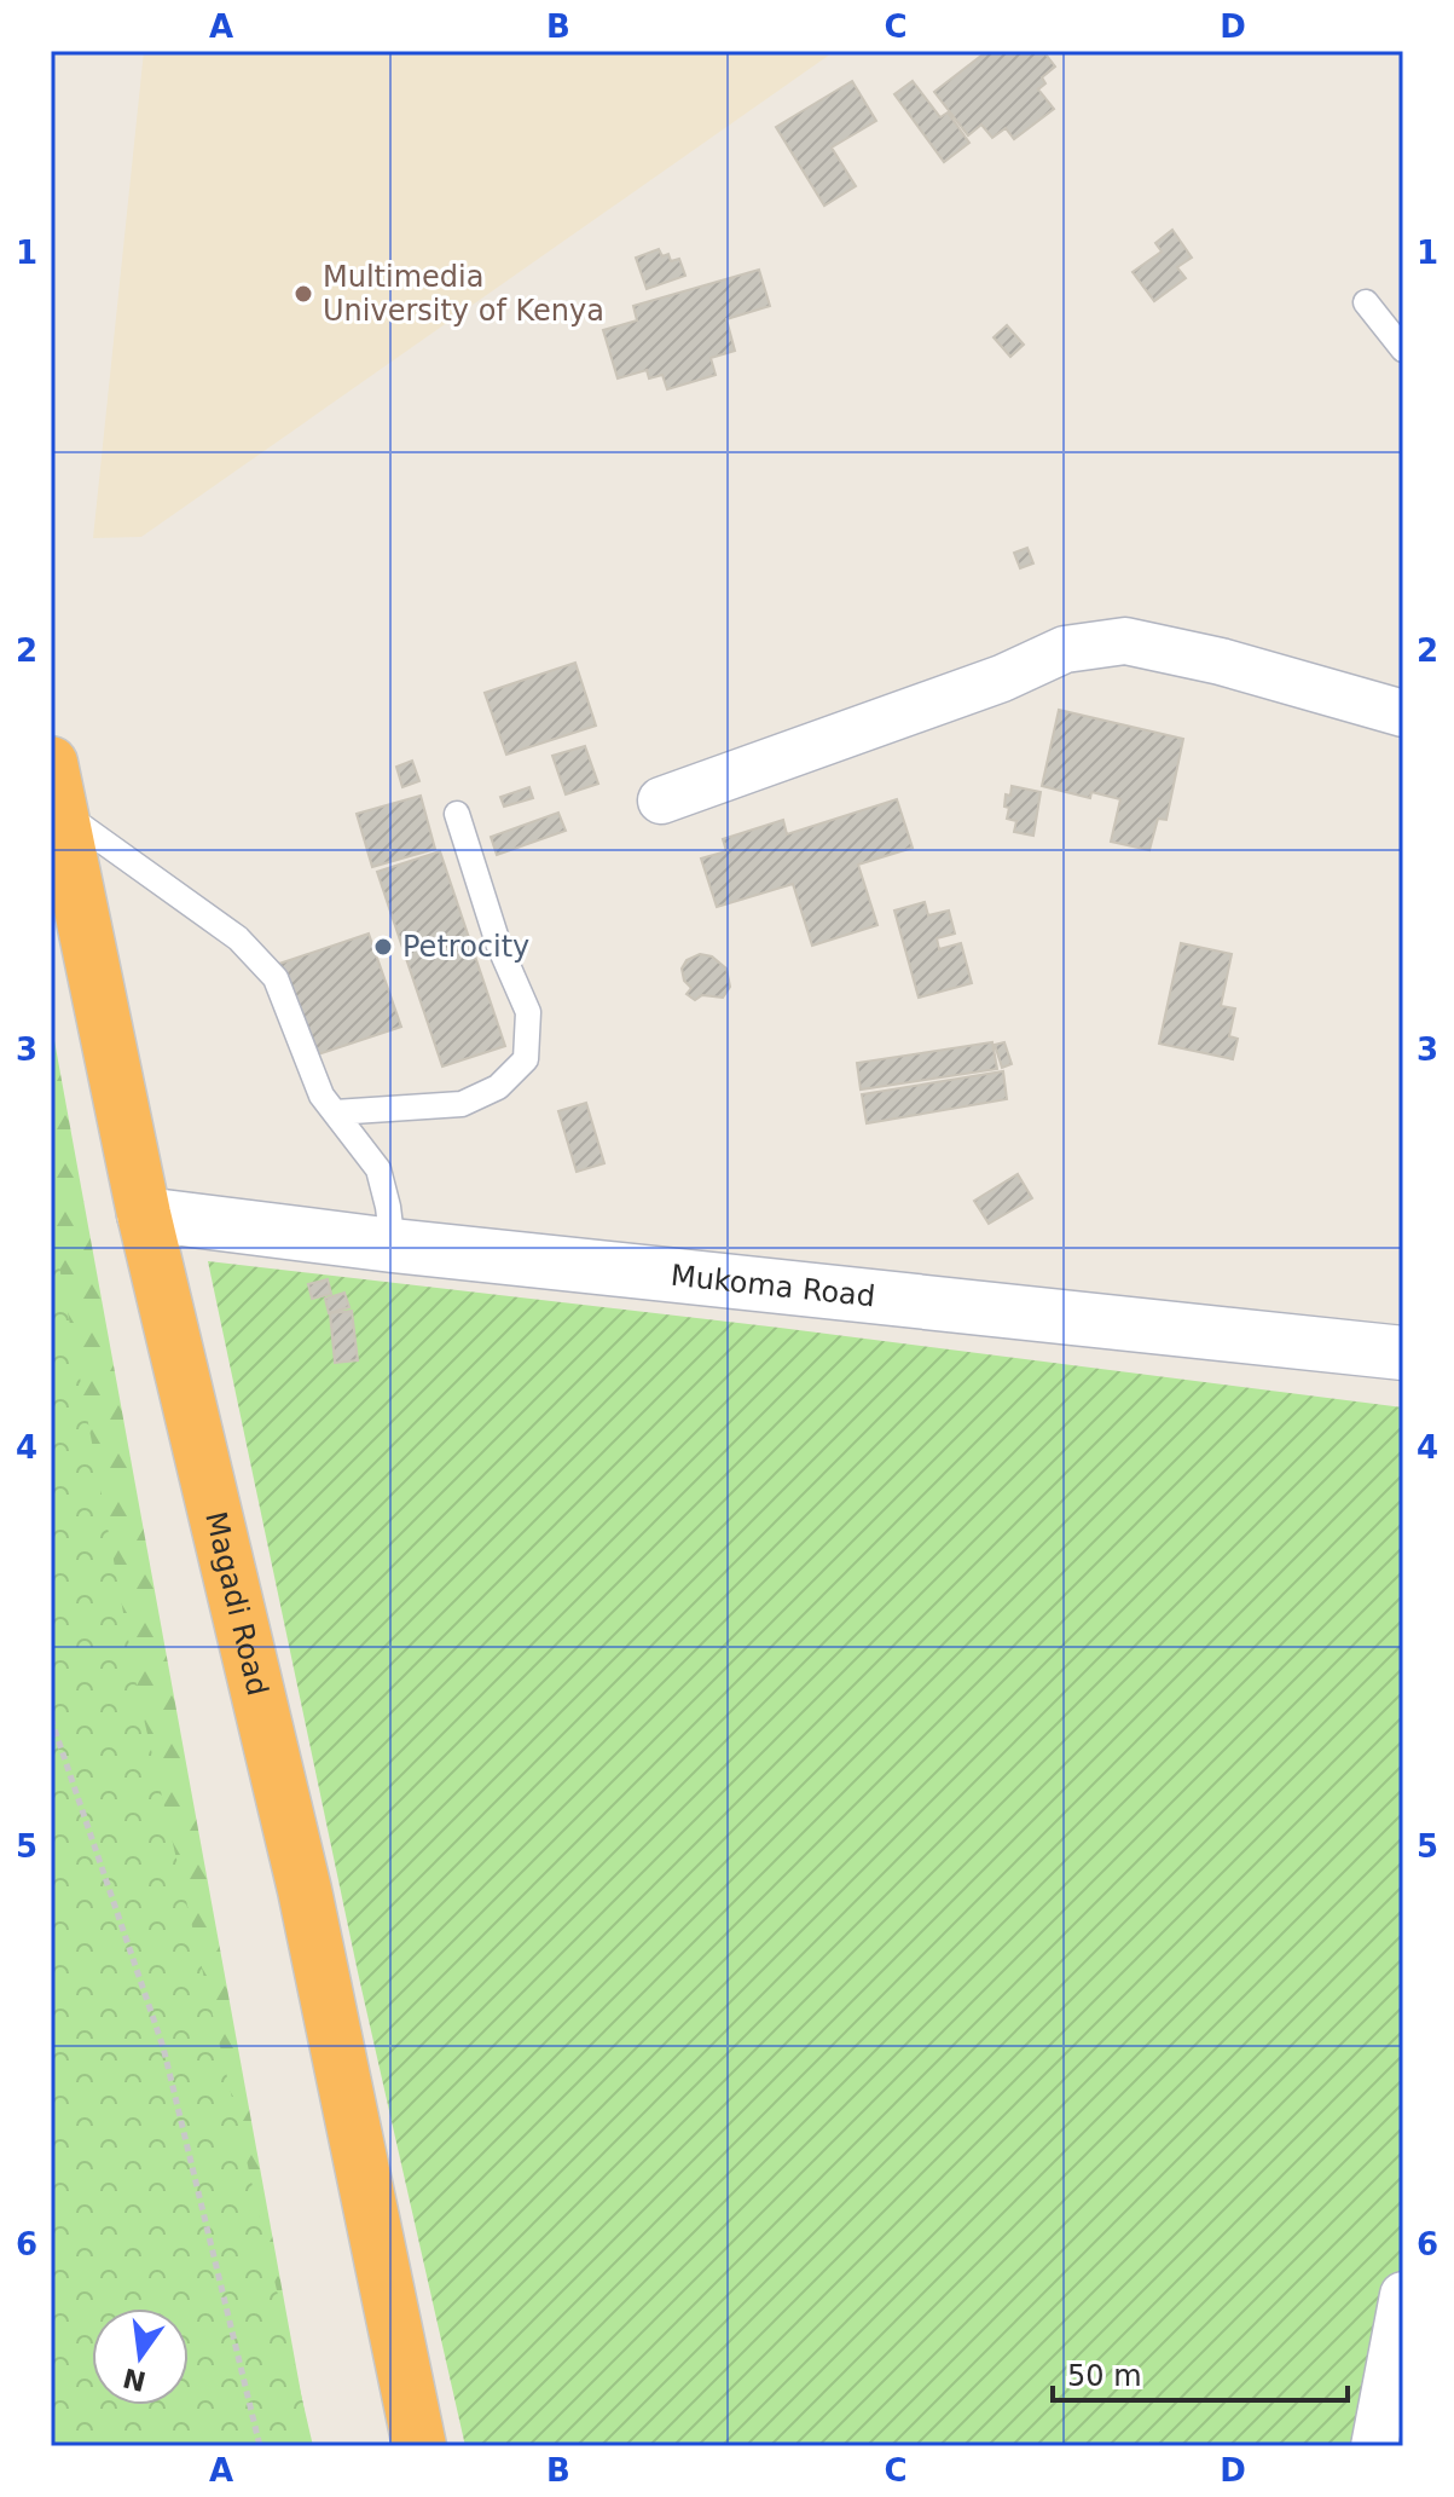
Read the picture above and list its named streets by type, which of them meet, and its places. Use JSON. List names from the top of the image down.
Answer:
{
  "streets": {
    "highway": ["Magadi Road"],
    "street": ["Mukoma Road"]
  },
  "crossings": [
    ["Mukoma Road", "Magadi Road"]
  ],
  "places": ["Multimedia University of Kenya", "Petrocity"],
  "scale_bar": "50 m",
  "north": "bottom",
  "grid": {
    "columns": [
      "A",
      "B",
      "C",
      "D"
    ],
    "rows": [
      "1",
      "2",
      "3",
      "4",
      "5",
      "6"
    ]
  }
}
